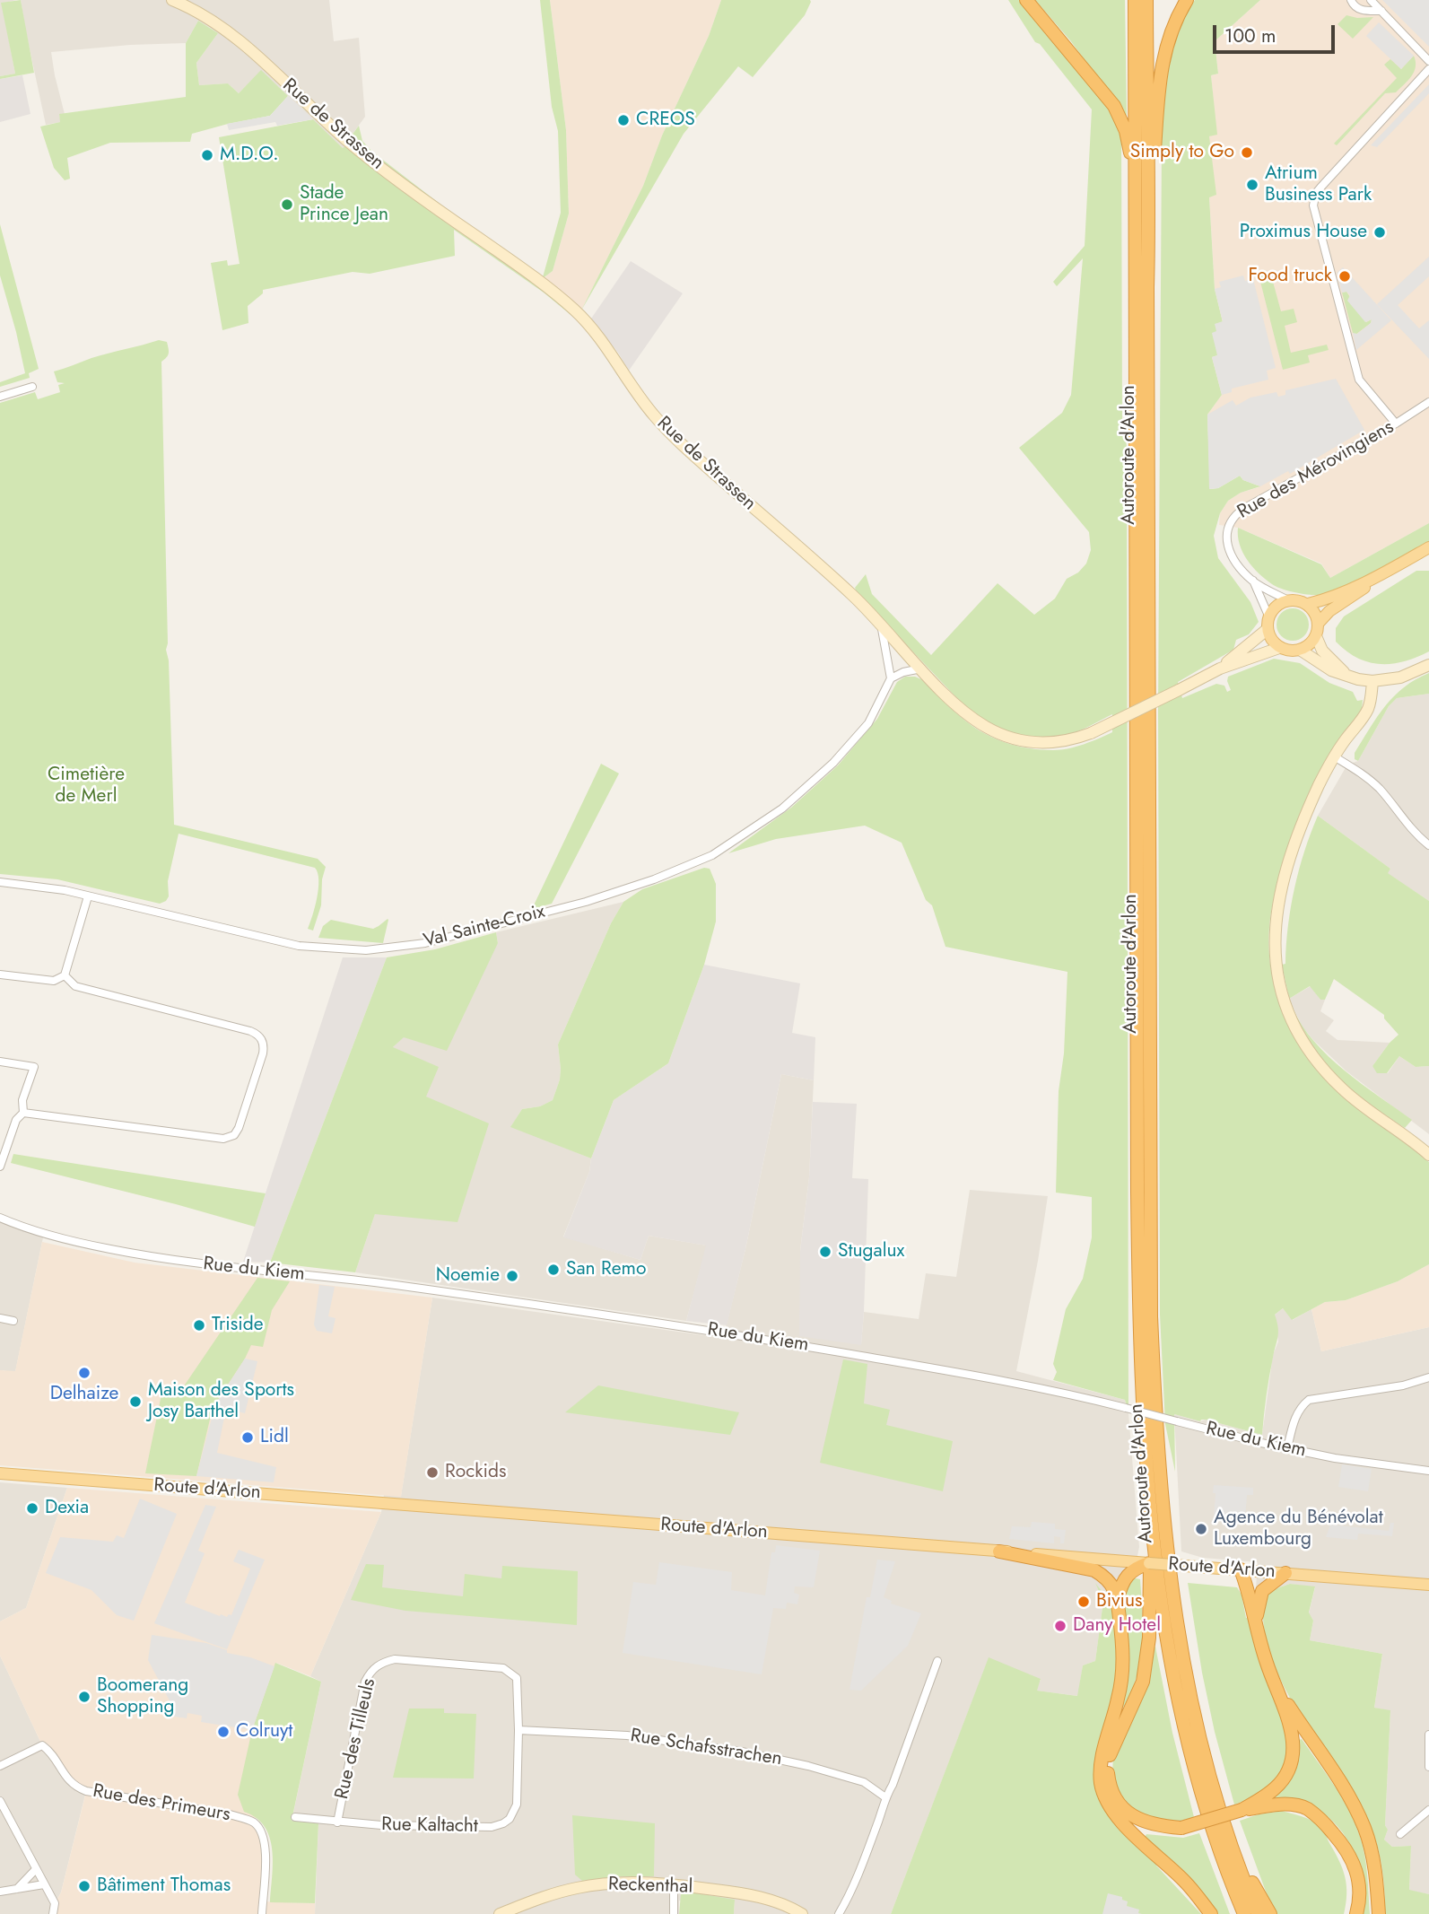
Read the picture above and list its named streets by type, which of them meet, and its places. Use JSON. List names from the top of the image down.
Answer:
{
  "streets": {
    "highway": ["Autoroute d'Arlon"],
    "main road": ["Rue de Strassen", "Route d'Arlon", "Reckenthal"],
    "street": [
      "Rue des Mérovingiens",
      "Val Sainte-Croix",
      "Rue du Kiem",
      "Rue des Tilleuls",
      "Rue Schafsstrachen",
      "Rue des Primeurs",
      "Rue Kaltacht"
    ]
  },
  "crossings": [
    ["Rue de Strassen", "Rue des Mérovingiens"],
    ["Rue des Tilleuls", "Rue Schafsstrachen"],
    ["Rue des Tilleuls", "Rue Kaltacht"],
    ["Rue Schafsstrachen", "Rue Kaltacht"]
  ],
  "parks": ["Cimetière de Merl"],
  "places": [
    "CREOS",
    "Simply to Go",
    "M.D.O.",
    "Atrium Business Park",
    "Stade Prince Jean",
    "Proximus House",
    "Food truck",
    "Stugalux",
    "San Remo",
    "Noemie",
    "Triside",
    "Delhaize",
    "Maison des Sports Josy Barthel",
    "Lidl",
    "Rockids",
    "Dexia",
    "Agence du Bénévolat Luxembourg",
    "Bivius",
    "Dany Hotel",
    "Boomerang Shopping",
    "Colruyt",
    "Bâtiment Thomas"
  ],
  "scale_bar": "100 m"
}
